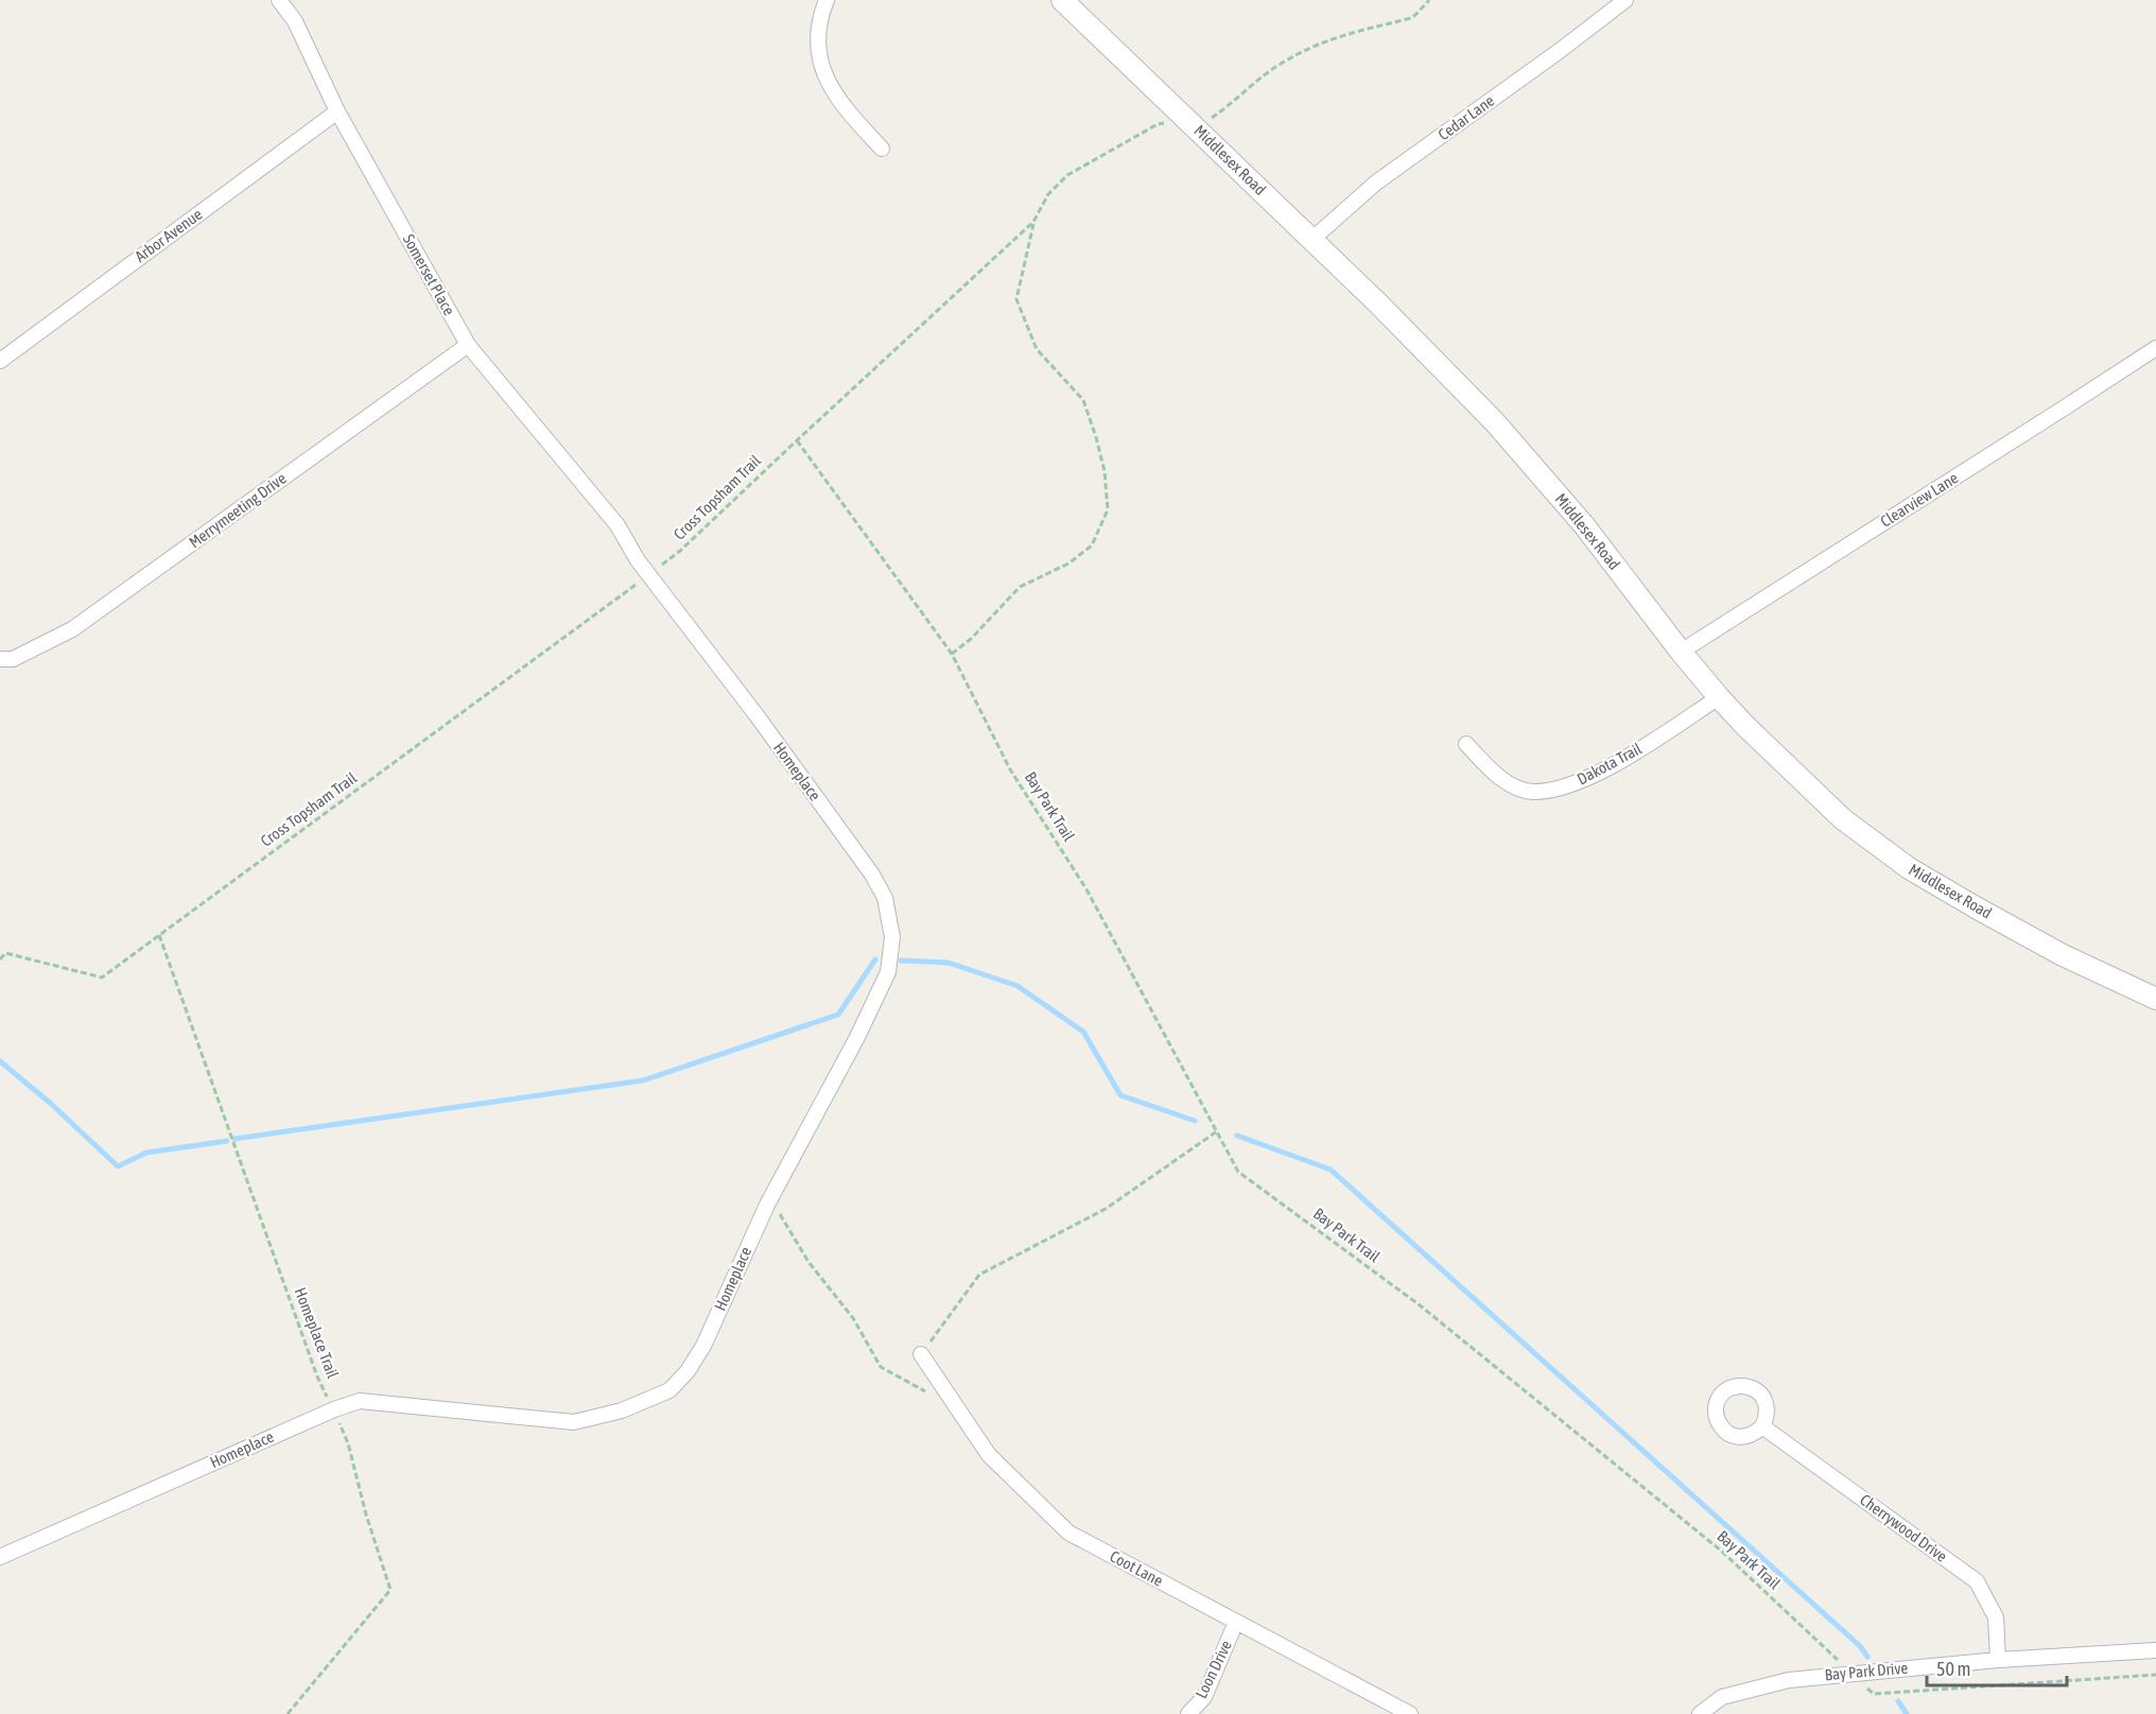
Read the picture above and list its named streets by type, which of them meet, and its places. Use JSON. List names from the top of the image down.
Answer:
{
  "streets": {
    "main road": ["Middlesex Road"],
    "street": [
      "Cedar Lane",
      "Arbor Avenue",
      "Somerset Place",
      "Clearview Lane",
      "Merrymeeting Drive",
      "Dakota Trail",
      "Homeplace",
      "Cherrywood Drive",
      "Coot Lane",
      "Loon Drive",
      "Bay Park Drive"
    ],
    "path": ["Cross Topsham Trail", "Bay Park Trail", "Homeplace Trail"]
  },
  "crossings": [
    ["Cedar Lane", "Middlesex Road"],
    ["Middlesex Road", "Cross Topsham Trail"],
    ["Middlesex Road", "Clearview Lane"],
    ["Middlesex Road", "Dakota Trail"],
    ["Arbor Avenue", "Somerset Place"],
    ["Somerset Place", "Merrymeeting Drive"],
    ["Somerset Place", "Homeplace"],
    ["Cross Topsham Trail", "Homeplace"],
    ["Cross Topsham Trail", "Bay Park Trail"],
    ["Cross Topsham Trail", "Homeplace Trail"],
    ["Homeplace", "Homeplace Trail"],
    ["Bay Park Trail", "Bay Park Drive"],
    ["Cherrywood Drive", "Bay Park Drive"],
    ["Coot Lane", "Loon Drive"]
  ],
  "scale_bar": "50 m"
}
